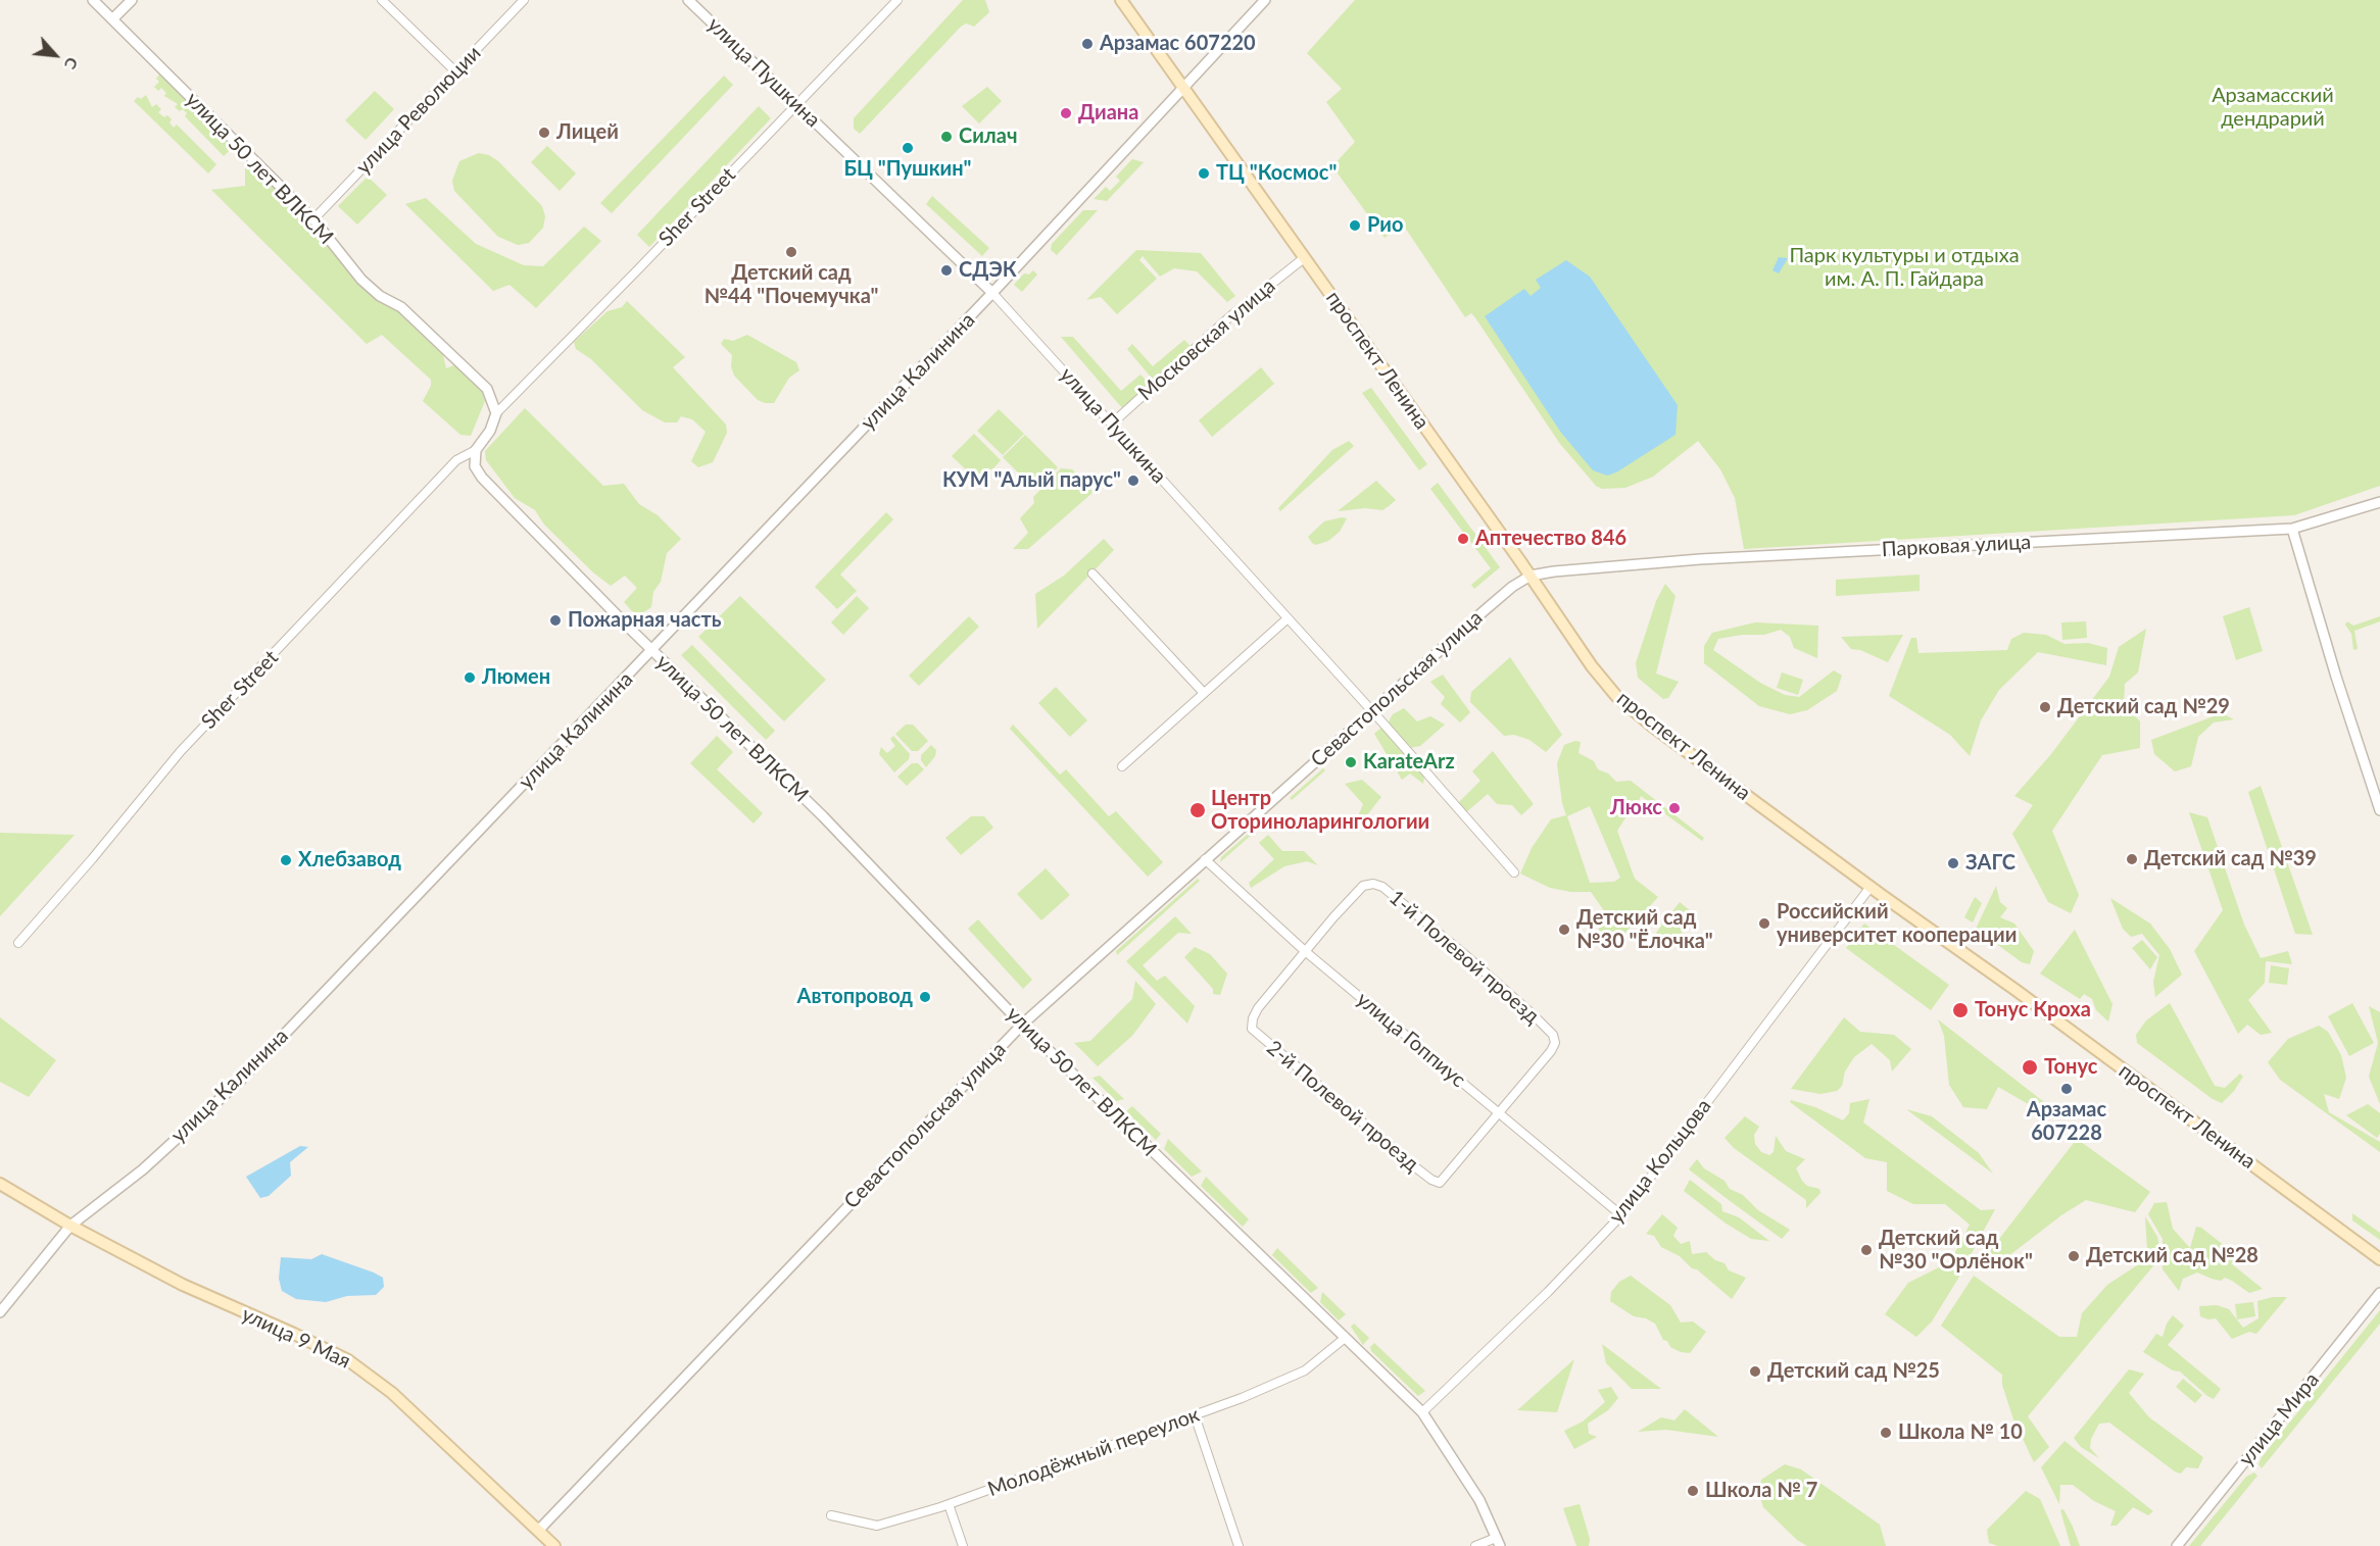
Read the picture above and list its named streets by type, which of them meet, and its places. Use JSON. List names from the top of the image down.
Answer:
{
  "streets": {
    "main road": ["проспект Ленина", "улица 9 Мая"],
    "street": [
      "улица Пушкина",
      "улица Революции",
      "улица 50 лет ВЛКСМ",
      "Sher Street",
      "Московская улица",
      "улица Калинина",
      "Парковая улица",
      "Севастопольская улица",
      "1-й Полевой проезд",
      "улица Гоппиус",
      "2-й Полевой проезд",
      "улица Кольцова",
      "улица Мира",
      "Молодёжный переулок"
    ]
  },
  "crossings": [
    ["улица Пушкина", "Sher Street"],
    ["улица Пушкина", "Московская улица"],
    ["улица Пушкина", "улица Калинина"],
    ["улица Пушкина", "Севастопольская улица"],
    ["улица Революции", "улица 50 лет ВЛКСМ"],
    ["улица 50 лет ВЛКСМ", "Sher Street"],
    ["улица 50 лет ВЛКСМ", "улица Калинина"],
    ["улица 50 лет ВЛКСМ", "Севастопольская улица"],
    ["улица 50 лет ВЛКСМ", "улица Кольцова"],
    ["улица 50 лет ВЛКСМ", "Молодёжный переулок"],
    ["Московская улица", "проспект Ленина"],
    ["проспект Ленина", "улица Калинина"],
    ["проспект Ленина", "Парковая улица"],
    ["проспект Ленина", "Севастопольская улица"],
    ["проспект Ленина", "улица Кольцова"],
    ["улица Калинина", "улица 9 Мая"],
    ["Парковая улица", "Севастопольская улица"],
    ["Севастопольская улица", "улица Гоппиус"],
    ["Севастопольская улица", "улица 9 Мая"],
    ["1-й Полевой проезд", "улица Гоппиус"],
    ["1-й Полевой проезд", "2-й Полевой проезд"],
    ["улица Гоппиус", "2-й Полевой проезд"],
    ["улица Гоппиус", "улица Кольцова"]
  ],
  "parks": ["Арзамасский дендрарий", "Парк культуры и отдыха им. А. П. Гайдара"],
  "places": [
    "Арзамас 607220",
    "Диана",
    "Лицей",
    "Силач",
    "БЦ \"Пушкин\"",
    "ТЦ \"Космос\"",
    "Рио",
    "Детский сад №44 \"Почемучка\"",
    "СДЭК",
    "КУМ \"Алый парус\"",
    "Аптечество 846",
    "Пожарная часть",
    "Люмен",
    "Детский сад №29",
    "KarateArz",
    "Люкс",
    "Центр Оториноларингологии",
    "Детский сад №39",
    "Хлебзавод",
    "ЗАГС",
    "Российский университет кооперации",
    "Детский сад №30 \"Ёлочка\"",
    "Автопровод",
    "Тонус Кроха",
    "Тонус",
    "Арзамас 607228",
    "Детский сад №30 \"Орлёнок\"",
    "Детский сад №28",
    "Детский сад №25",
    "Школа № 10",
    "Школа № 7"
  ],
  "north": "bottom right"
}
